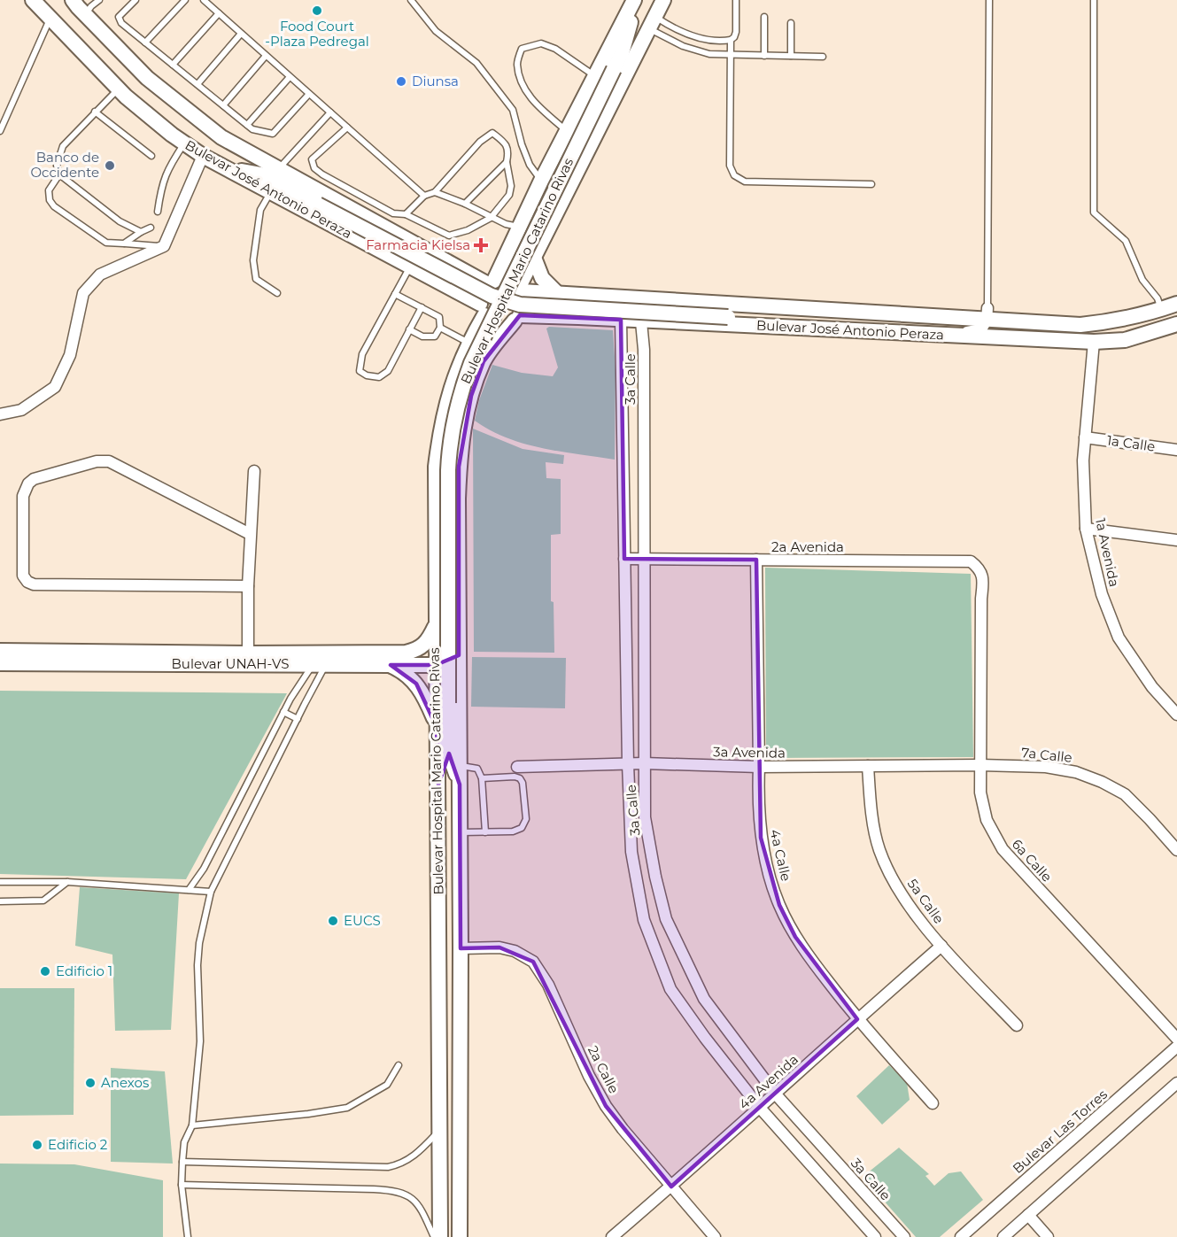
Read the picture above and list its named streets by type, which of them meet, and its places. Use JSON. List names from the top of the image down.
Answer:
{
  "streets": {
    "main road": ["Bulevar José Antonio Peraza", "Bulevar Hospital Mario Catarino Rivas", "Bulevar UNAH-VS"],
    "street": [
      "3a Calle",
      "1a Calle",
      "2a Avenida",
      "1a Avenida",
      "3a Avenida",
      "7a Calle",
      "4a Calle",
      "6a Calle",
      "5a Calle",
      "2a Calle",
      "4a Avenida",
      "Bulevar Las Torres"
    ]
  },
  "crossings": [
    ["Bulevar José Antonio Peraza", "Bulevar Hospital Mario Catarino Rivas"],
    ["Bulevar José Antonio Peraza", "3a Calle"],
    ["Bulevar José Antonio Peraza", "1a Avenida"],
    ["Bulevar Hospital Mario Catarino Rivas", "Bulevar UNAH-VS"],
    ["Bulevar Hospital Mario Catarino Rivas", "2a Calle"],
    ["3a Calle", "2a Avenida"],
    ["3a Calle", "3a Avenida"],
    ["3a Calle", "4a Avenida"],
    ["1a Calle", "1a Avenida"],
    ["2a Avenida", "4a Calle"],
    ["2a Avenida", "6a Calle"],
    ["3a Avenida", "7a Calle"],
    ["3a Avenida", "4a Calle"],
    ["3a Avenida", "6a Calle"],
    ["3a Avenida", "5a Calle"],
    ["7a Calle", "6a Calle"],
    ["4a Calle", "4a Avenida"],
    ["5a Calle", "4a Avenida"],
    ["2a Calle", "4a Avenida"]
  ],
  "places": {
    "other": [
      "Food Court -Plaza Pedregal",
      "Diunsa",
      "Banco de Occidente",
      "EUCS",
      "Edificio 1",
      "Anexos",
      "Edificio 2"
    ],
    "health": ["Farmacia Kielsa"]
  }
}
